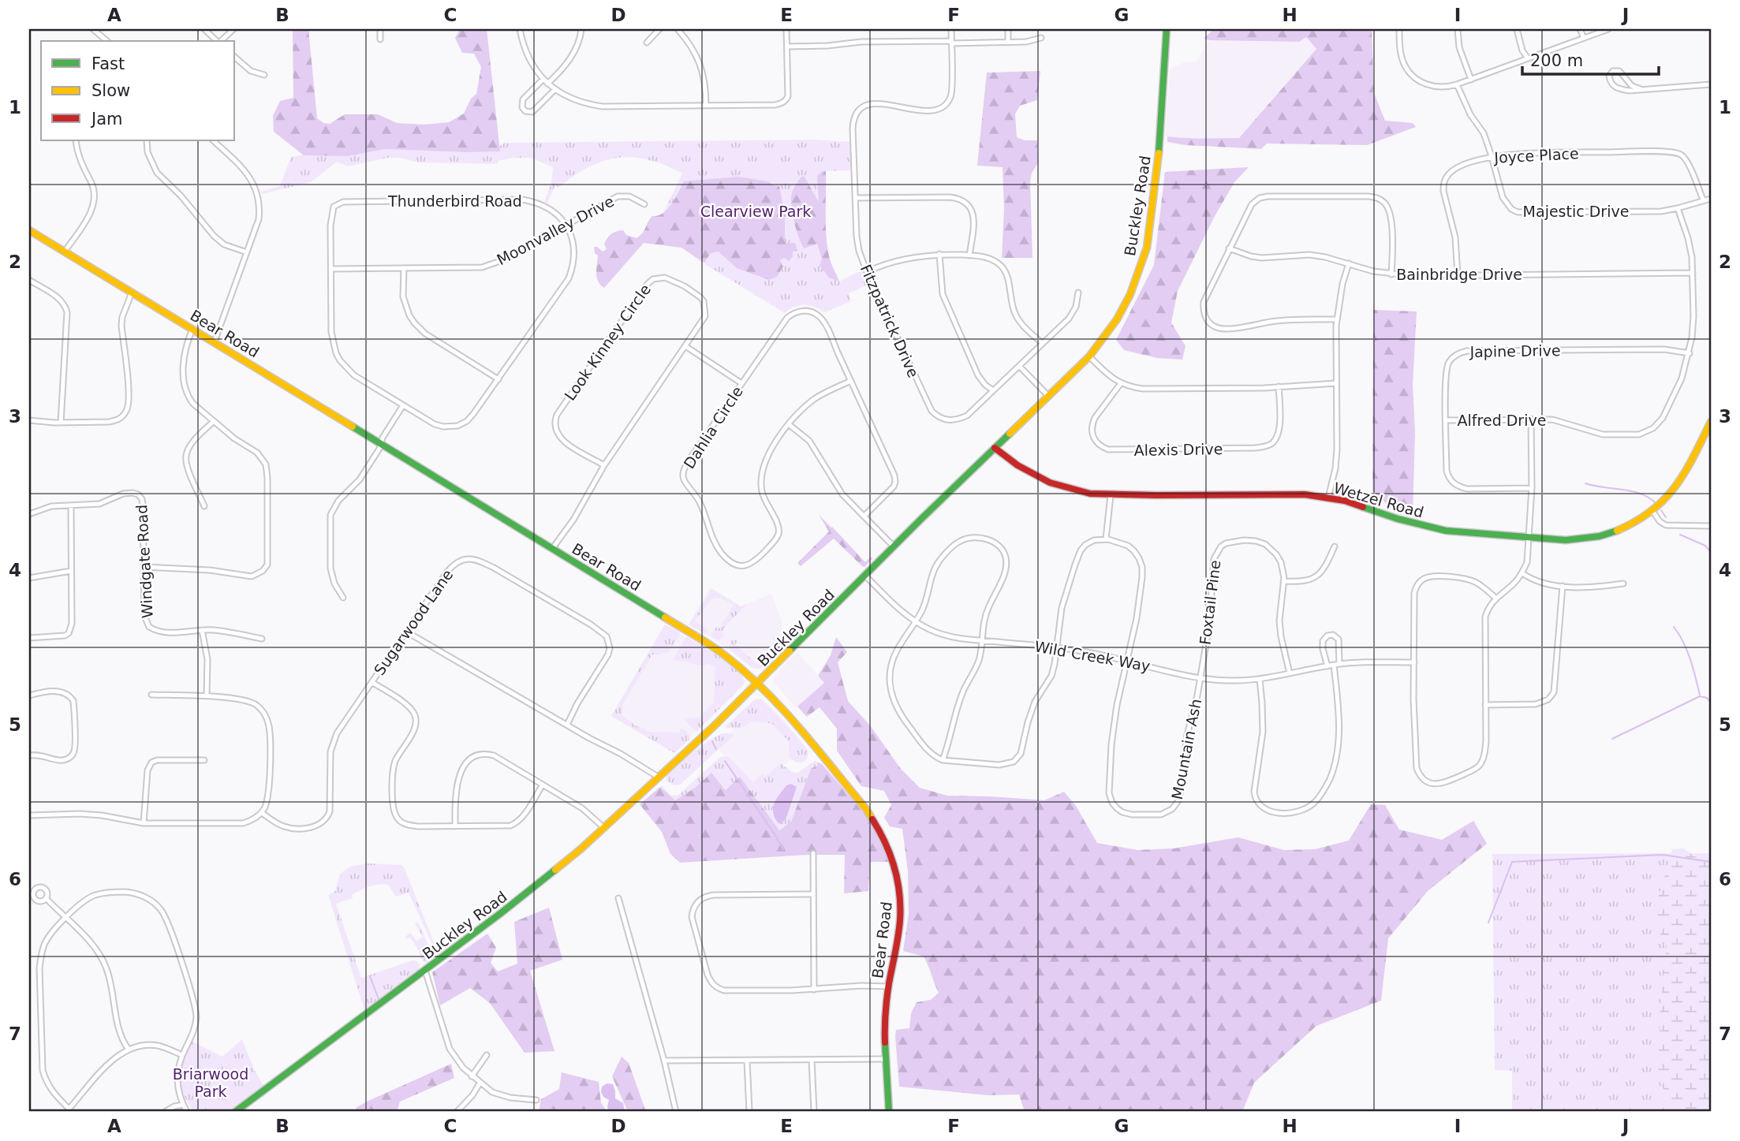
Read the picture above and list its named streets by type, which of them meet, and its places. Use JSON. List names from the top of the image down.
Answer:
{
  "streets": {
    "street": [
      "Joyce Place",
      "Thunderbird Road",
      "Buckley Road",
      "Majestic Drive",
      "Moonvalley Drive",
      "Bainbridge Drive",
      "Fitzpatrick Drive",
      "Bear Road",
      "Look Kinney Circle",
      "Japine Drive",
      "Alfred Drive",
      "Dahlia Circle",
      "Alexis Drive",
      "Wetzel Road",
      "Windgate Road",
      "Foxtail Pine",
      "Sugarwood Lane",
      "Wild Creek Way",
      "Mountain Ash"
    ]
  },
  "crossings": [
    ["Joyce Place", "Majestic Drive"],
    ["Joyce Place", "Bainbridge Drive"],
    ["Thunderbird Road", "Moonvalley Drive"],
    ["Buckley Road", "Bear Road"],
    ["Buckley Road", "Wetzel Road"],
    ["Buckley Road", "Wild Creek Way"],
    ["Majestic Drive", "Alfred Drive"],
    ["Bainbridge Drive", "Alfred Drive"],
    ["Bear Road", "Look Kinney Circle"],
    ["Japine Drive", "Alfred Drive"],
    ["Foxtail Pine", "Wild Creek Way"],
    ["Foxtail Pine", "Mountain Ash"],
    ["Wild Creek Way", "Mountain Ash"]
  ],
  "parks": ["Clearview Park", "Briarwood Park"],
  "legend": ["Fast", "Slow", "Jam"],
  "scale_bar": "200 m",
  "grid": {
    "columns": [
      "A",
      "B",
      "C",
      "D",
      "E",
      "F",
      "G",
      "H",
      "I",
      "J"
    ],
    "rows": [
      "1",
      "2",
      "3",
      "4",
      "5",
      "6",
      "7"
    ]
  }
}
